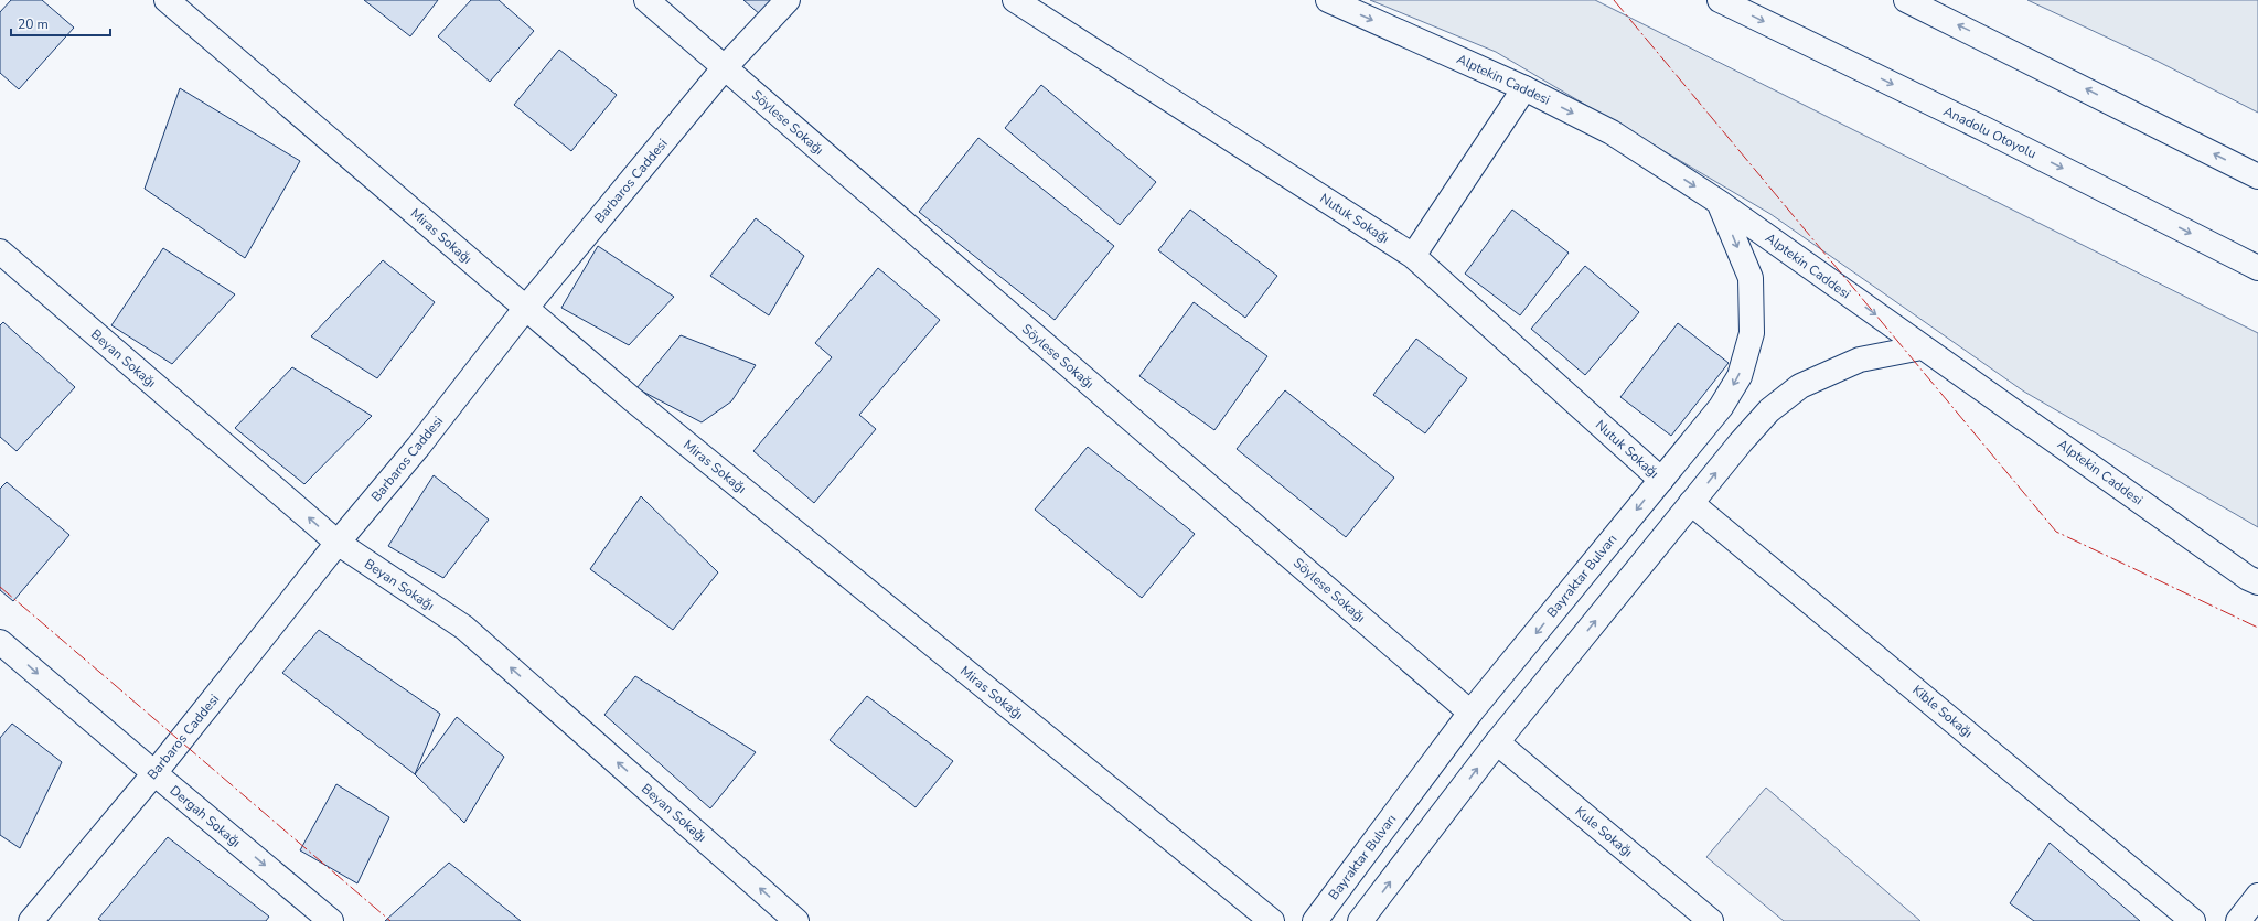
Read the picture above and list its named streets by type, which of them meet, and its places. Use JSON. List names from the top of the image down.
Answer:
{
  "streets": {
    "main road": [
      "Alptekin Caddesi",
      "Söylese Sokağı",
      "Anadolu Otoyolu",
      "Barbaros Caddesi",
      "Nutuk Sokağı",
      "Miras Sokağı",
      "Beyan Sokağı",
      "Bayraktar Bulvarı",
      "Kible Sokağı",
      "Dergah Sokağı",
      "Kule Sokağı"
    ]
  },
  "crossings": [
    ["Alptekin Caddesi", "Bayraktar Bulvarı"],
    ["Söylese Sokağı", "Barbaros Caddesi"],
    ["Söylese Sokağı", "Bayraktar Bulvarı"],
    ["Barbaros Caddesi", "Miras Sokağı"],
    ["Barbaros Caddesi", "Beyan Sokağı"],
    ["Barbaros Caddesi", "Dergah Sokağı"],
    ["Nutuk Sokağı", "Bayraktar Bulvarı"]
  ],
  "one_way": ["Alptekin Caddesi", "Beyan Sokağı", "Dergah Sokağı"],
  "scale_bar": "20 m"
}
